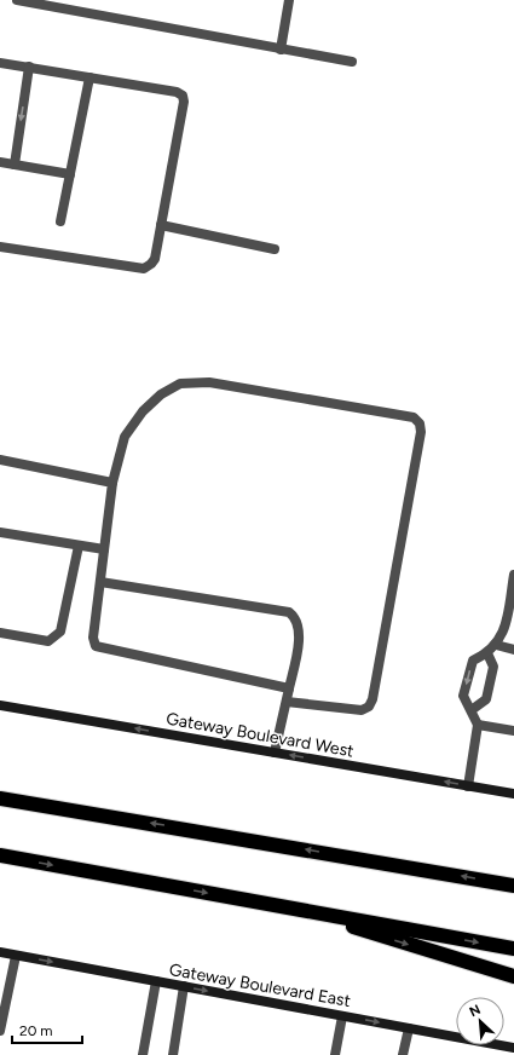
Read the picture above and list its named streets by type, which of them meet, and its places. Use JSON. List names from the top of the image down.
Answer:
{
  "streets": {
    "main road": ["Gateway Boulevard West", "Gateway Boulevard East"]
  },
  "one_way": ["Gateway Boulevard West", "Gateway Boulevard East"],
  "scale_bar": "20 m",
  "north": "top left"
}
